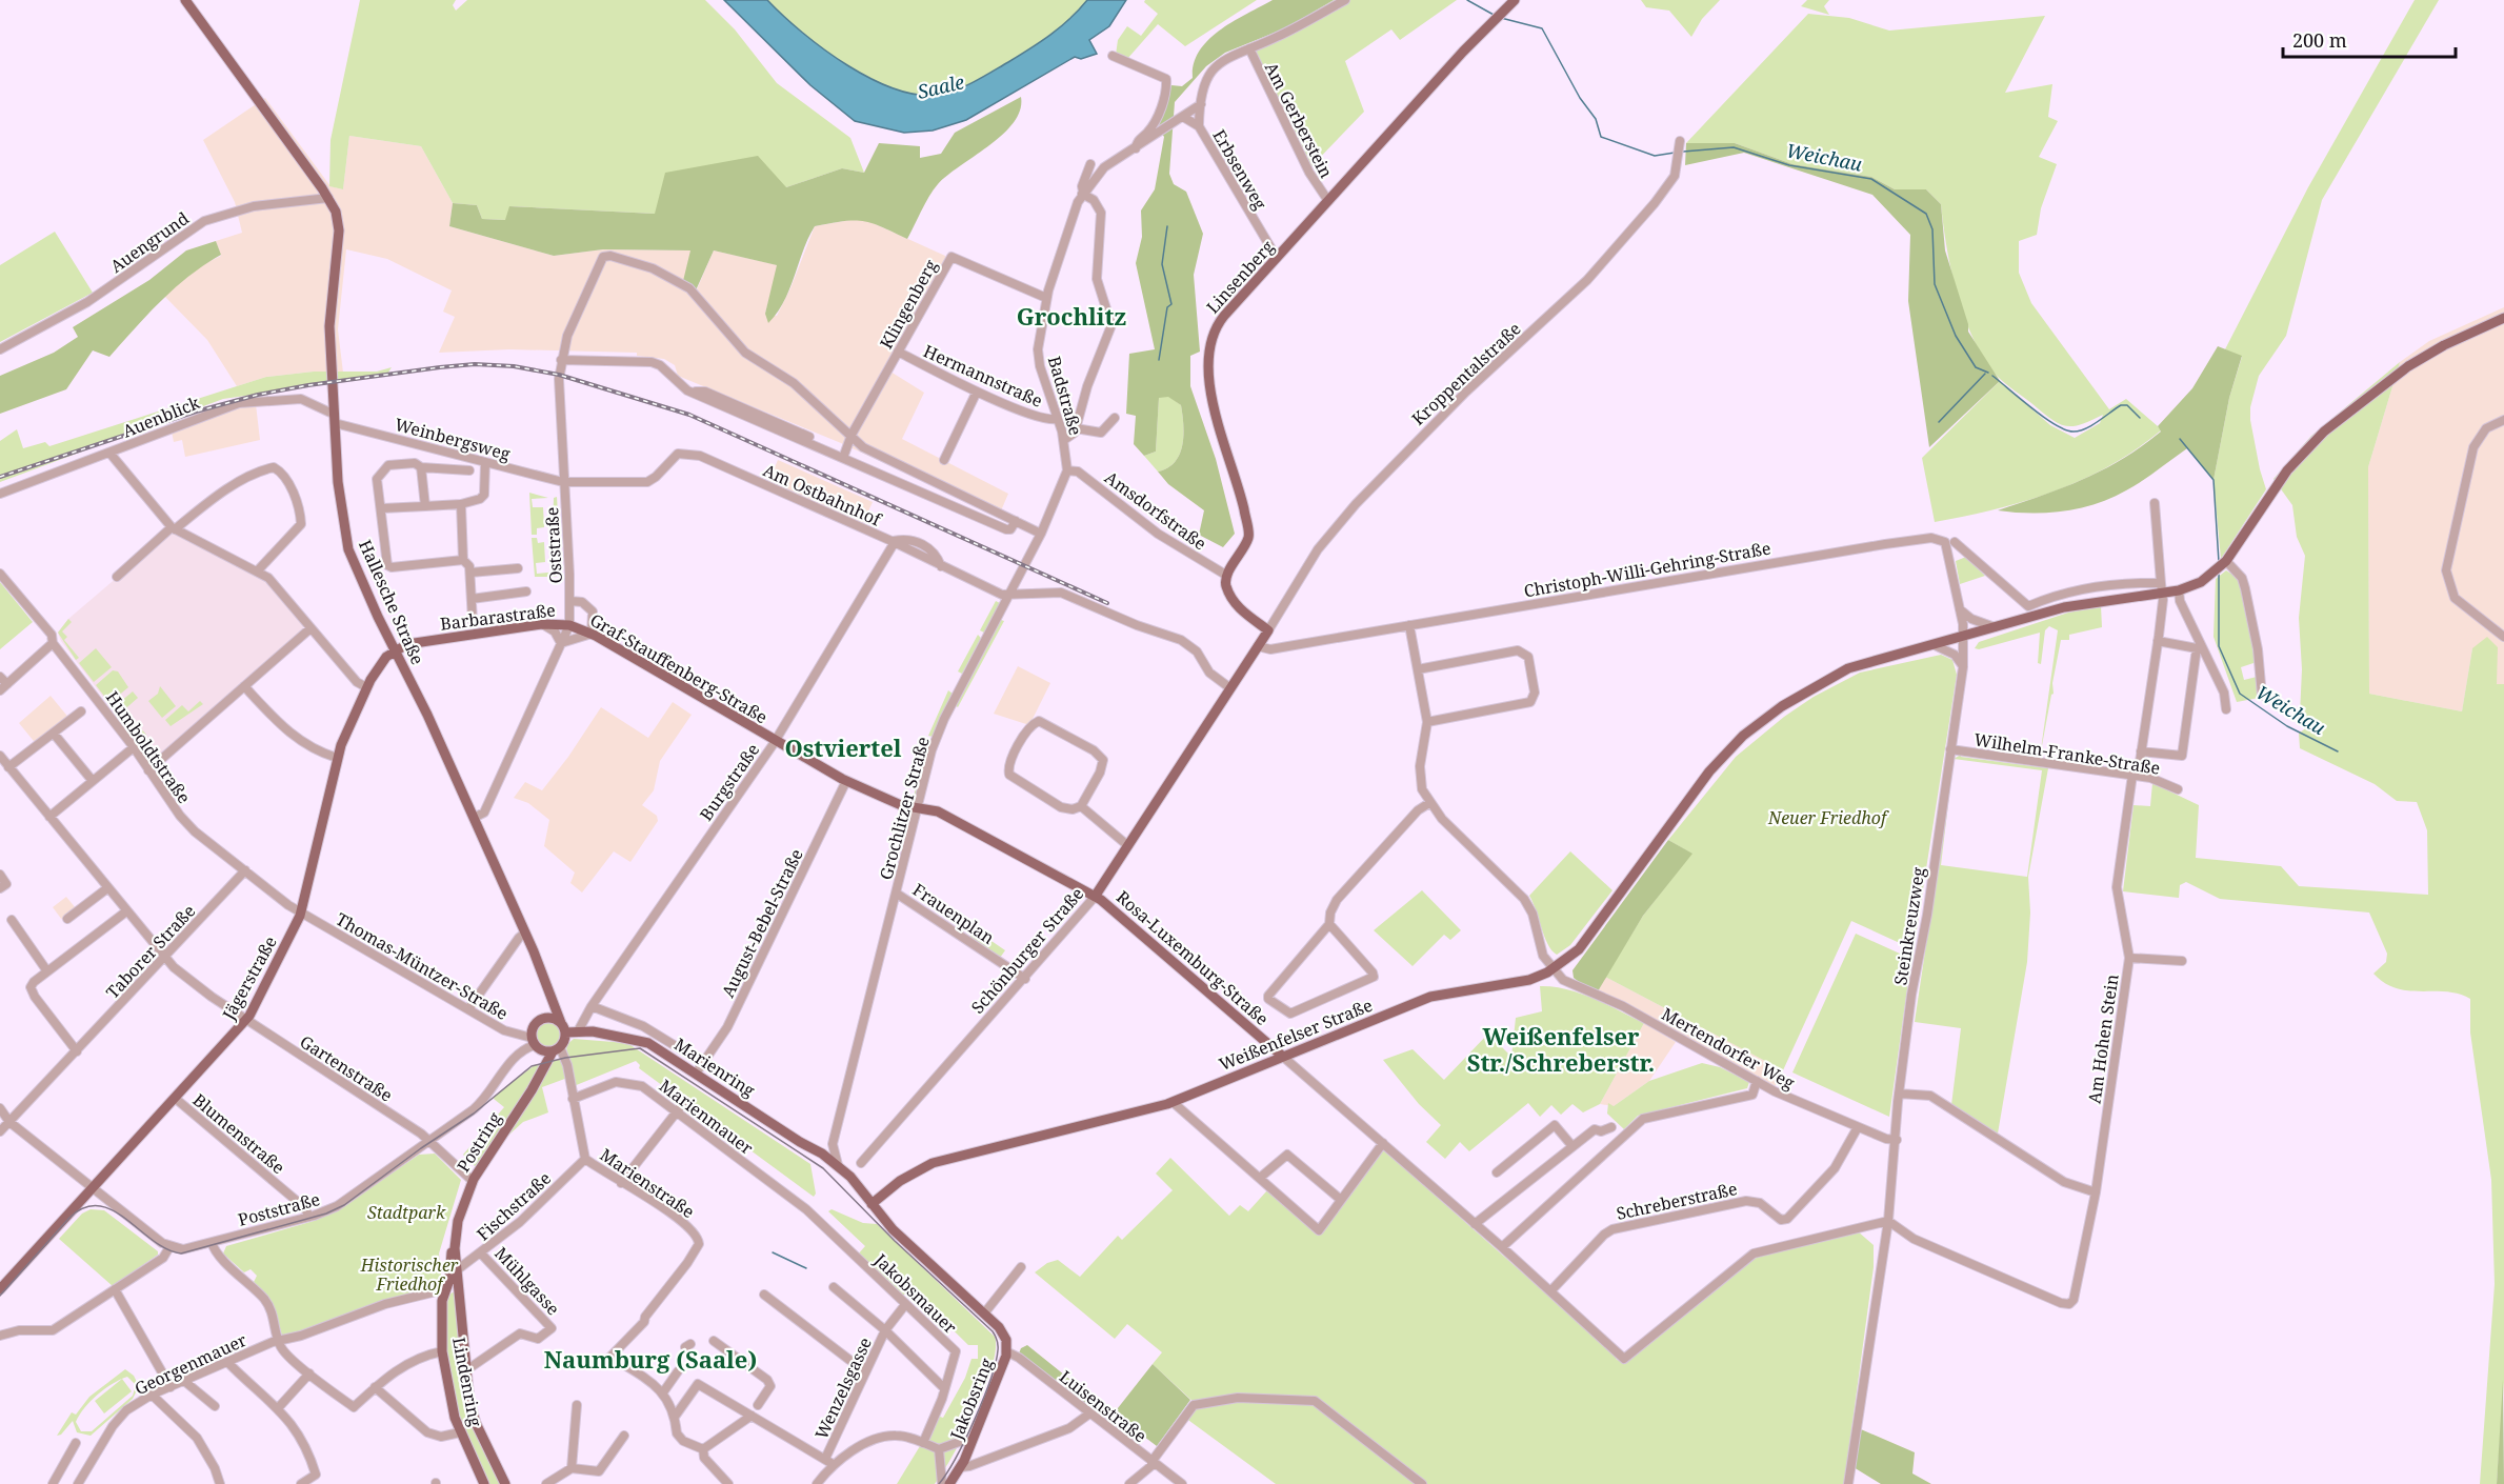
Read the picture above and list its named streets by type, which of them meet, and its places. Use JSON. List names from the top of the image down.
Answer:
{
  "streets": {
    "main road": [
      "Linsenberg",
      "Hallesche Straße",
      "Barbarastraße",
      "Graf-Stauffenberg-Straße",
      "Schönburger Straße",
      "Rosa-Luxemburg-Straße",
      "Jägerstraße",
      "Weißenfelser Straße",
      "Marienring",
      "Postring",
      "Lindenring",
      "Jakobsring"
    ],
    "street": [
      "Am Gerberstein",
      "Erbsenweg",
      "Auengrund",
      "Klingenberg",
      "Kroppentalstraße",
      "Hermannstraße",
      "Badstraße",
      "Auenblick",
      "Weinbergsweg",
      "Am Ostbahnhof",
      "Amsdorfstraße",
      "Oststraße",
      "Christoph-Willi-Gehring-Straße",
      "Humboldtstraße",
      "Wilhelm-Franke-Straße",
      "Burgstraße",
      "Grochlitzer Straße",
      "Frauenplan",
      "August-Bebel-Straße",
      "Steinkreuzweg",
      "Taborer Straße",
      "Thomas-Müntzer-Straße",
      "Am Hohen Stein",
      "Mertendorfer Weg",
      "Gartenstraße",
      "Marienmauer",
      "Blumenstraße",
      "Marienstraße",
      "Schreberstraße",
      "Fischstraße",
      "Poststraße",
      "Mühlgasse",
      "Jakobsmauer",
      "Georgenmauer",
      "Wenzelsgasse",
      "Luisenstraße"
    ]
  },
  "crossings": [
    ["Am Gerberstein", "Linsenberg"],
    ["Erbsenweg", "Linsenberg"],
    ["Auengrund", "Hallesche Straße"],
    ["Linsenberg", "Amsdorfstraße"],
    ["Klingenberg", "Hermannstraße"],
    ["Klingenberg", "Badstraße"],
    ["Klingenberg", "Oststraße"],
    ["Hermannstraße", "Badstraße"],
    ["Badstraße", "Amsdorfstraße"],
    ["Badstraße", "Grochlitzer Straße"],
    ["Auenblick", "Weinbergsweg"],
    ["Auenblick", "Hallesche Straße"],
    ["Weinbergsweg", "Am Ostbahnhof"],
    ["Weinbergsweg", "Oststraße"],
    ["Weinbergsweg", "Hallesche Straße"],
    ["Am Ostbahnhof", "Burgstraße"],
    ["Am Ostbahnhof", "Grochlitzer Straße"],
    ["Oststraße", "Hallesche Straße"],
    ["Oststraße", "Barbarastraße"],
    ["Oststraße", "Graf-Stauffenberg-Straße"],
    ["Christoph-Willi-Gehring-Straße", "Schönburger Straße"],
    ["Hallesche Straße", "Barbarastraße"],
    ["Hallesche Straße", "Jägerstraße"],
    ["Hallesche Straße", "Marienring"],
    ["Hallesche Straße", "Postring"],
    ["Barbarastraße", "Graf-Stauffenberg-Straße"],
    ["Barbarastraße", "Jägerstraße"],
    ["Graf-Stauffenberg-Straße", "Burgstraße"],
    ["Graf-Stauffenberg-Straße", "Grochlitzer Straße"],
    ["Graf-Stauffenberg-Straße", "August-Bebel-Straße"],
    ["Graf-Stauffenberg-Straße", "Rosa-Luxemburg-Straße"],
    ["Humboldtstraße", "Taborer Straße"],
    ["Humboldtstraße", "Thomas-Müntzer-Straße"],
    ["Humboldtstraße", "Jägerstraße"],
    ["Wilhelm-Franke-Straße", "Steinkreuzweg"],
    ["Wilhelm-Franke-Straße", "Am Hohen Stein"],
    ["Burgstraße", "Marienring"],
    ["Grochlitzer Straße", "Frauenplan"],
    ["Grochlitzer Straße", "Rosa-Luxemburg-Straße"],
    ["Frauenplan", "Schönburger Straße"],
    ["August-Bebel-Straße", "Marienring"],
    ["Steinkreuzweg", "Weißenfelser Straße"],
    ["Steinkreuzweg", "Am Hohen Stein"],
    ["Steinkreuzweg", "Mertendorfer Weg"],
    ["Schönburger Straße", "Rosa-Luxemburg-Straße"],
    ["Taborer Straße", "Gartenstraße"],
    ["Rosa-Luxemburg-Straße", "Weißenfelser Straße"],
    ["Thomas-Müntzer-Straße", "Jägerstraße"],
    ["Thomas-Müntzer-Straße", "Poststraße"],
    ["Jägerstraße", "Gartenstraße"],
    ["Jägerstraße", "Blumenstraße"],
    ["Weißenfelser Straße", "Am Hohen Stein"],
    ["Weißenfelser Straße", "Mertendorfer Weg"],
    ["Weißenfelser Straße", "Jakobsring"],
    ["Mertendorfer Weg", "Schreberstraße"],
    ["Marienring", "Postring"],
    ["Gartenstraße", "Postring"],
    ["Gartenstraße", "Poststraße"],
    ["Marienmauer", "Jakobsmauer"],
    ["Blumenstraße", "Poststraße"],
    ["Postring", "Lindenring"],
    ["Marienstraße", "Fischstraße"],
    ["Fischstraße", "Mühlgasse"],
    ["Fischstraße", "Lindenring"],
    ["Mühlgasse", "Lindenring"],
    ["Jakobsmauer", "Wenzelsgasse"],
    ["Georgenmauer", "Lindenring"],
    ["Jakobsring", "Luisenstraße"]
  ],
  "districts": [
    "Grochlitz",
    "Ostviertel",
    "Weißenfelser Str./Schreberstr.",
    "Naumburg (Saale)"
  ],
  "water": ["Saale", "Weichau"],
  "parks": ["Neuer Friedhof", "Stadtpark", "Historischer Friedhof"],
  "scale_bar": "200 m"
}
